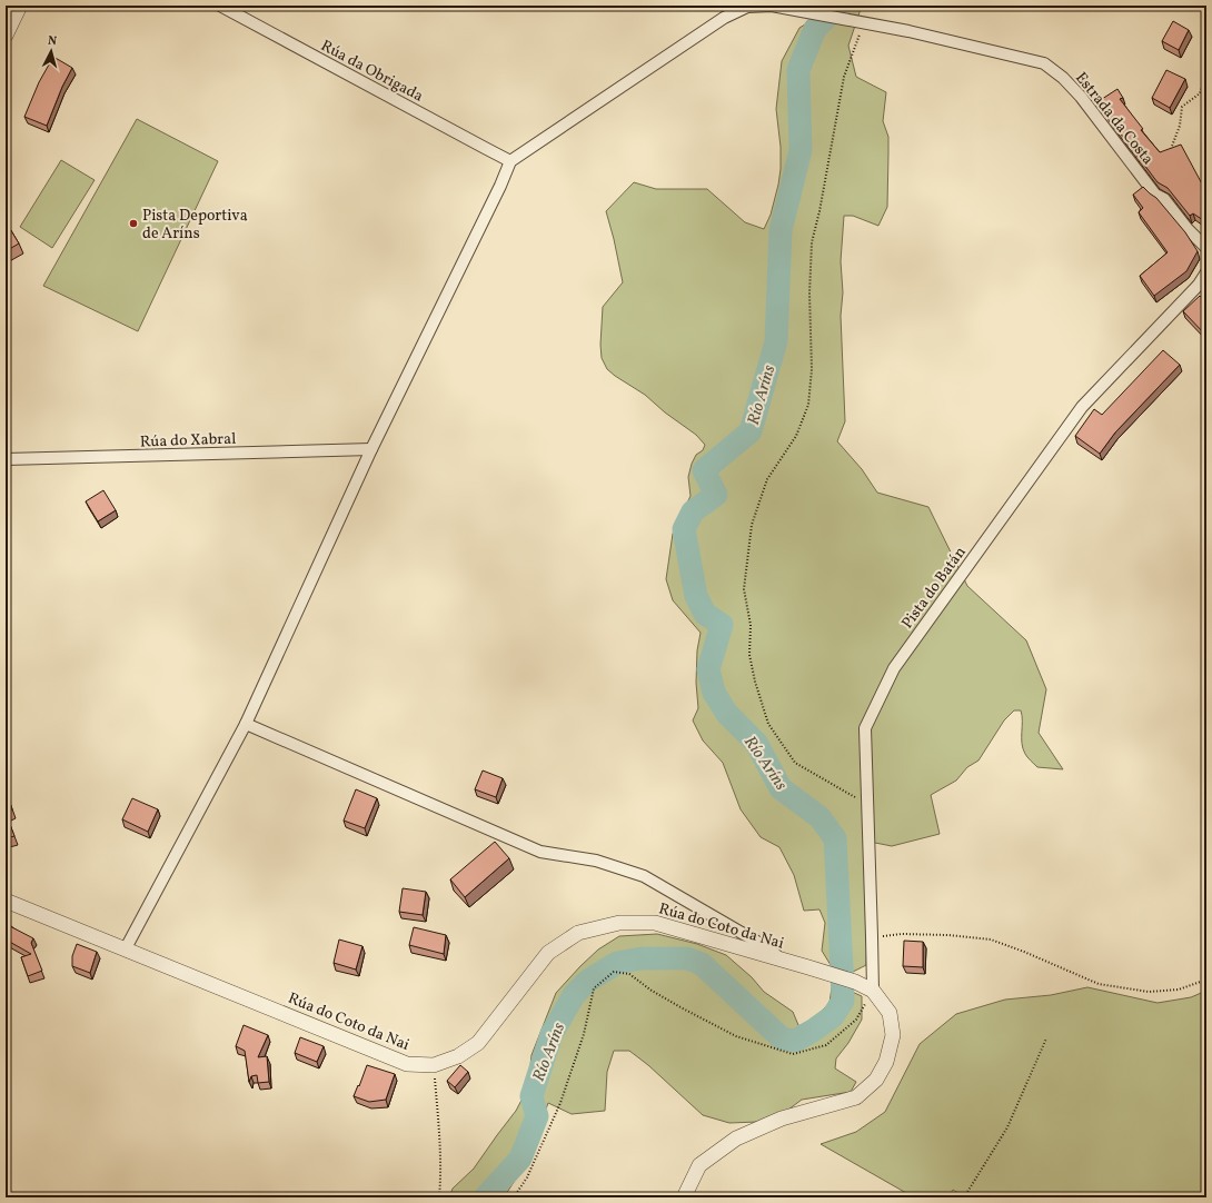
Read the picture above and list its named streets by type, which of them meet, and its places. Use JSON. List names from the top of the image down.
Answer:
{
  "streets": {
    "street": [
      "Rúa da Obrigada",
      "Estrada da Costa",
      "Rúa do Xabral",
      "Pista do Batán",
      "Rúa do Coto da Nai"
    ]
  },
  "crossings": [
    ["Rúa da Obrigada", "Estrada da Costa"],
    ["Pista do Batán", "Rúa do Coto da Nai"]
  ],
  "water": ["Río Aríns"],
  "places": ["Pista Deportiva de Aríns"],
  "north": "top"
}
